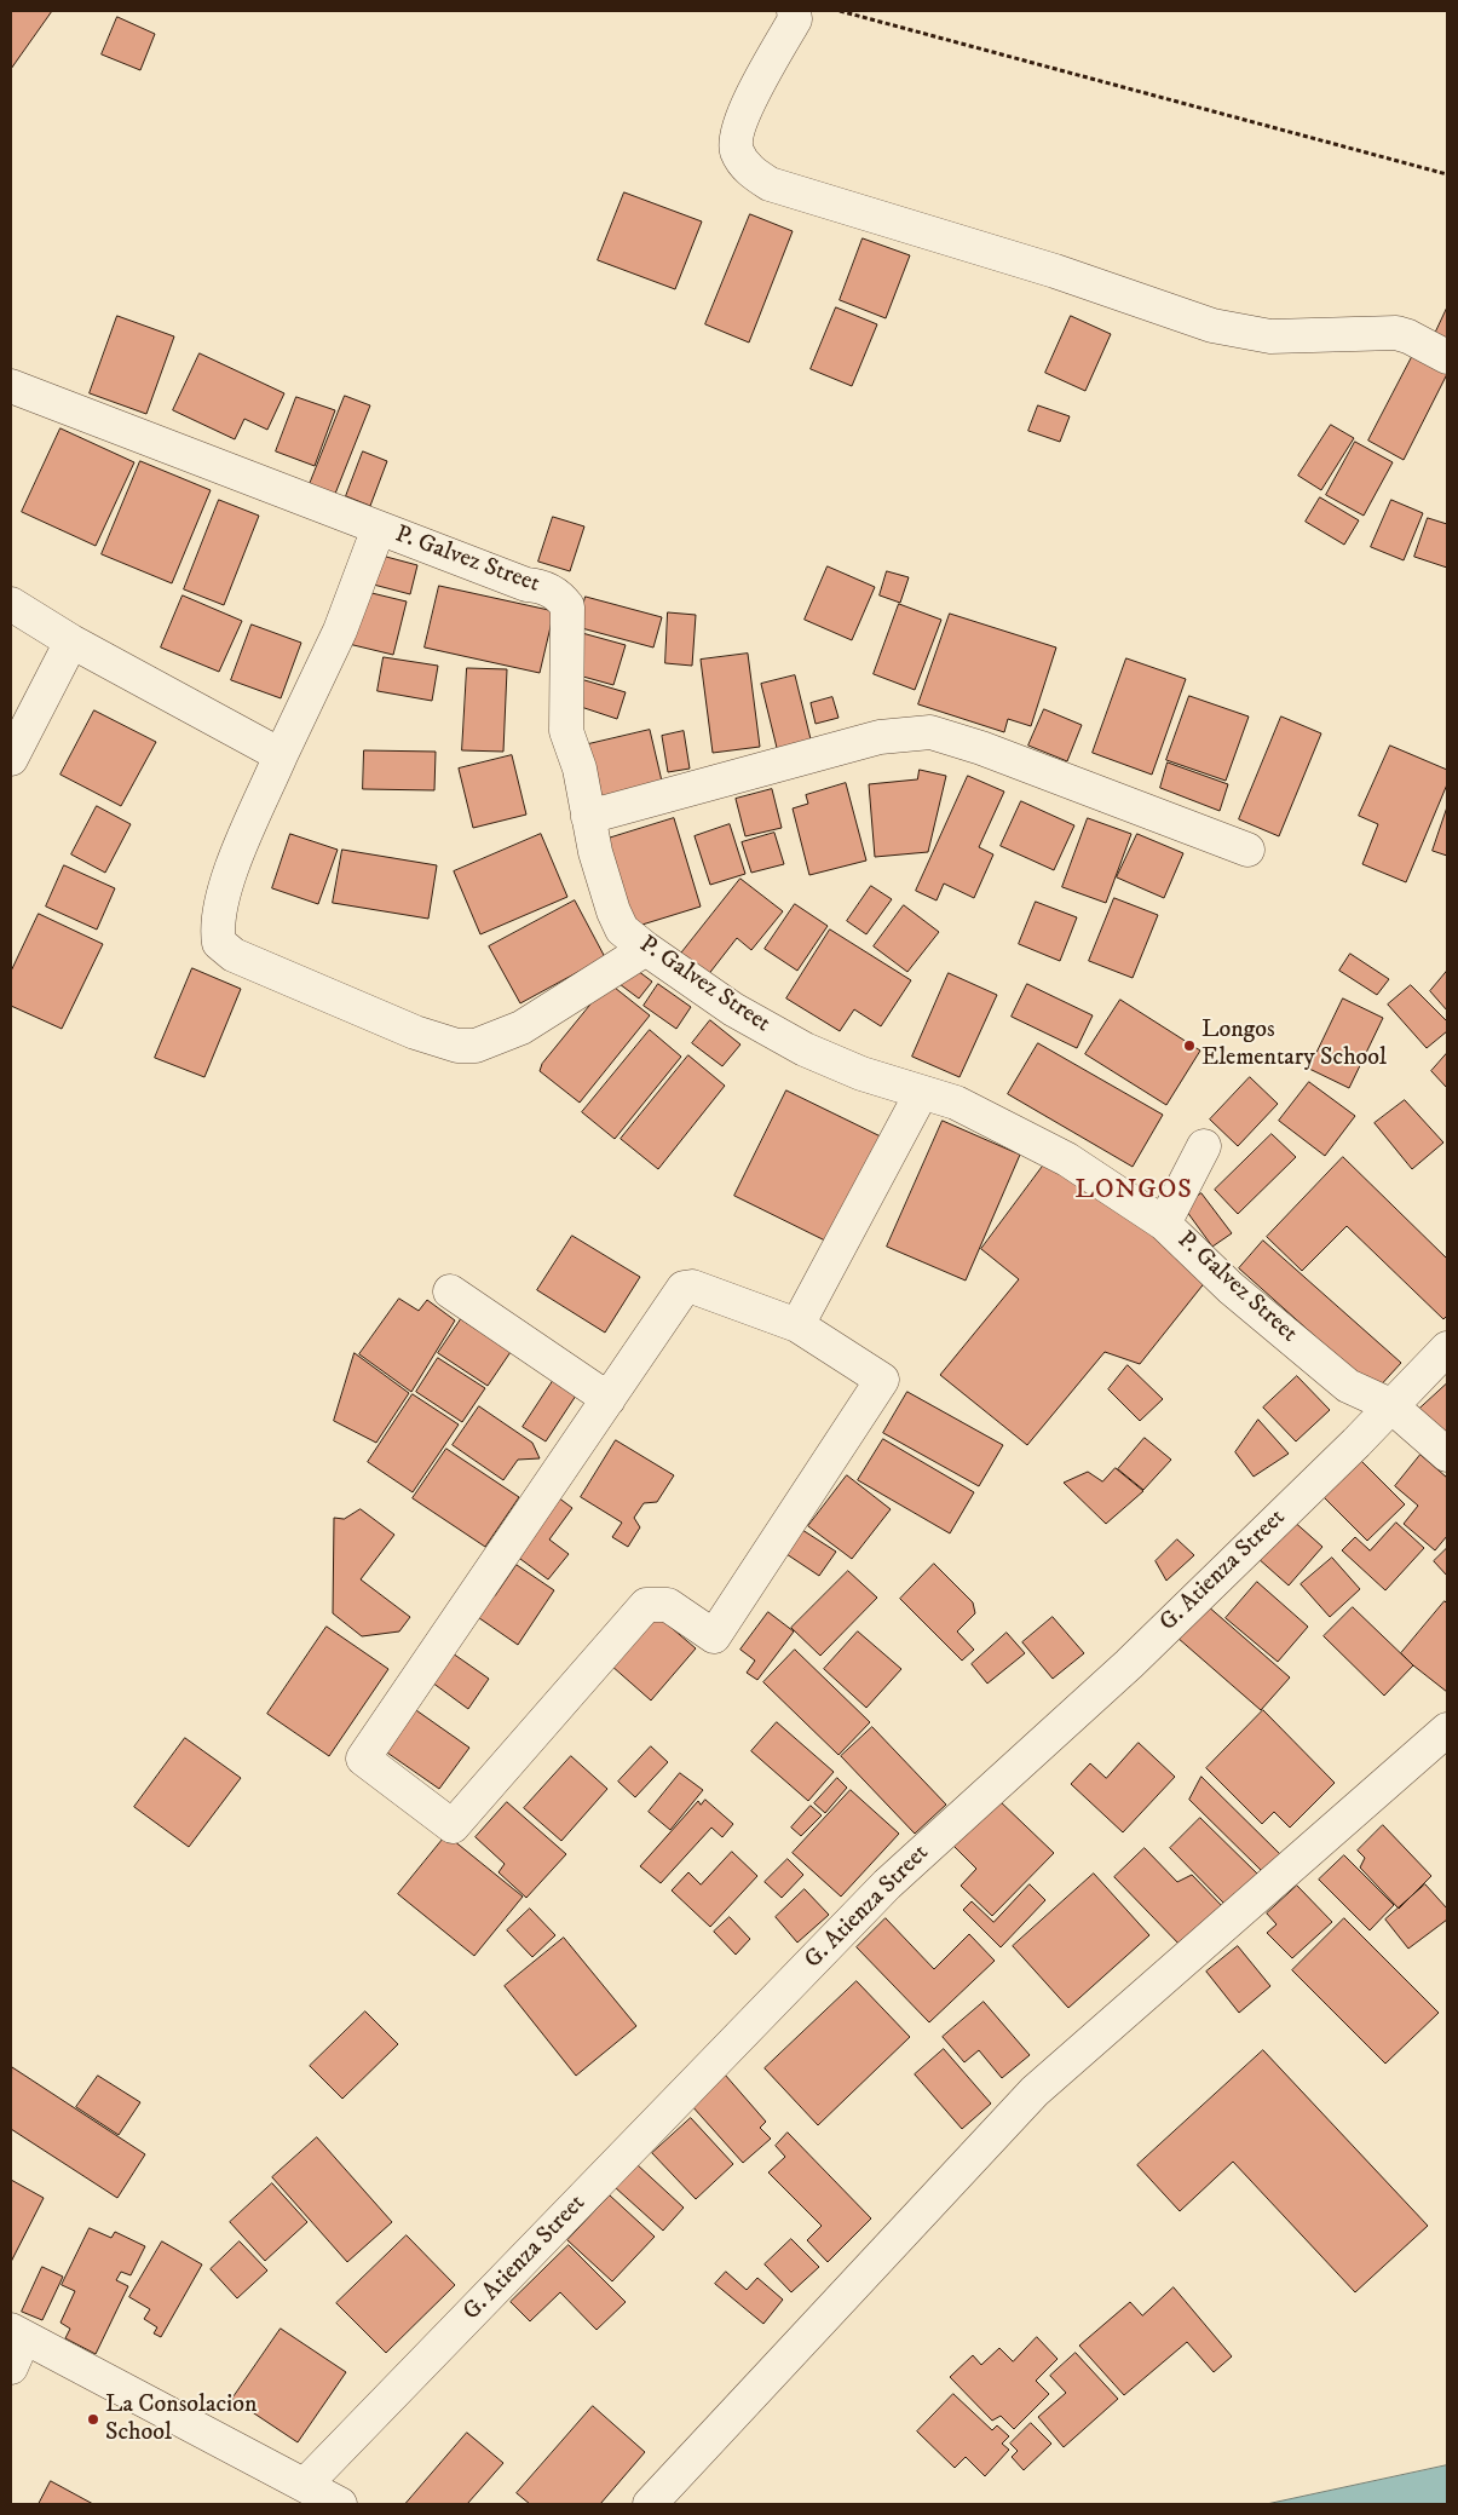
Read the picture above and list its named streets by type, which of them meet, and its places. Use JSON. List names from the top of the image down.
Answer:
{
  "streets": {
    "street": ["P. Galvez Street", "G. Atienza Street"]
  },
  "crossings": [
    ["P. Galvez Street", "G. Atienza Street"]
  ],
  "districts": ["LONGOS"],
  "places": ["Longos Elementary School", "La Consolacion School"]
}
